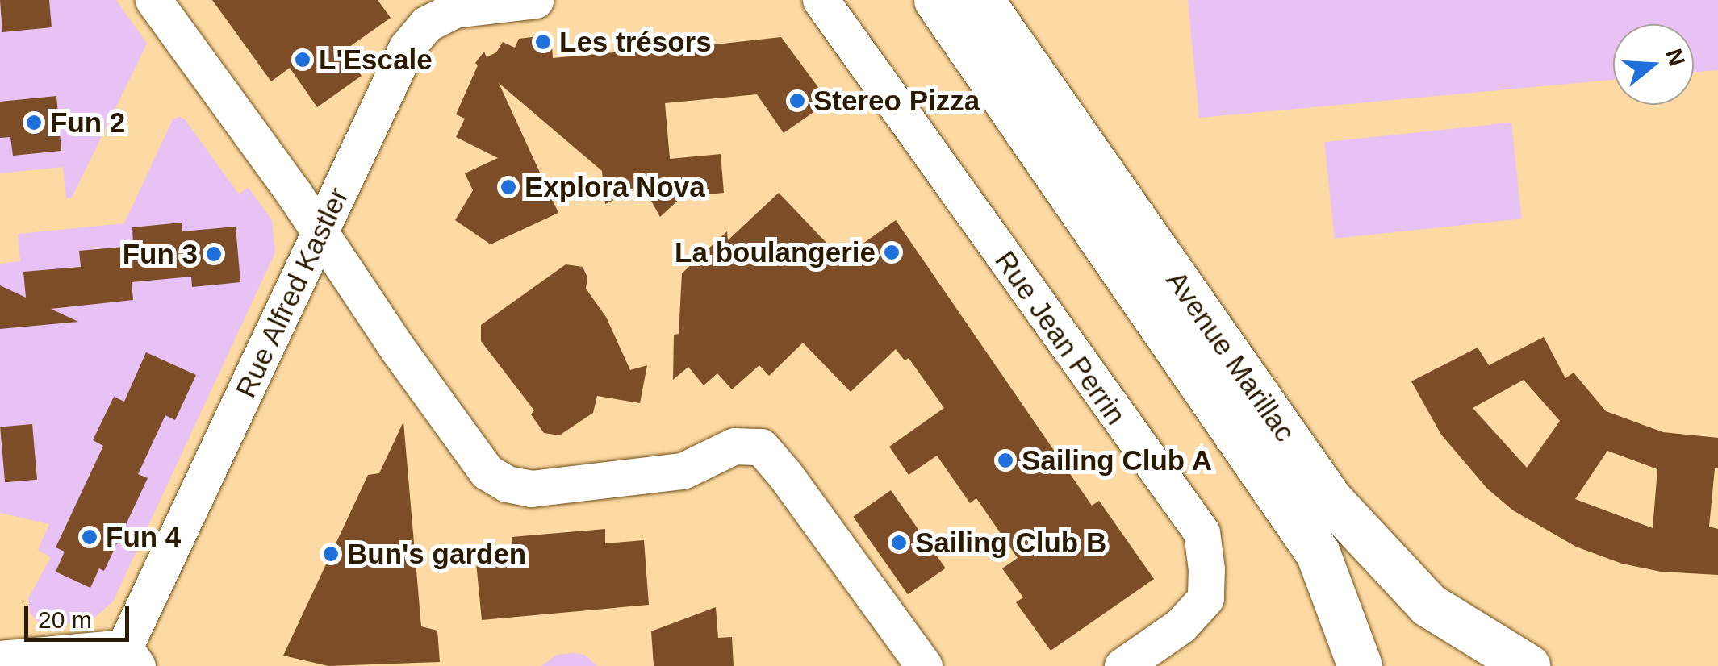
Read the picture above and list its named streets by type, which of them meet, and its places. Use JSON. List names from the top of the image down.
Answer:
{
  "streets": {
    "street": ["Rue Alfred Kastler", "Rue Jean Perrin", "Avenue Marillac"]
  },
  "places": [
    "Les trésors",
    "L'Escale",
    "Stereo Pizza",
    "Fun 2",
    "Explora Nova",
    "La boulangerie",
    "Fun 3",
    "Sailing Club A",
    "Fun 4",
    "Sailing Club B",
    "Bun's garden"
  ],
  "scale_bar": "20 m",
  "north": "right"
}
